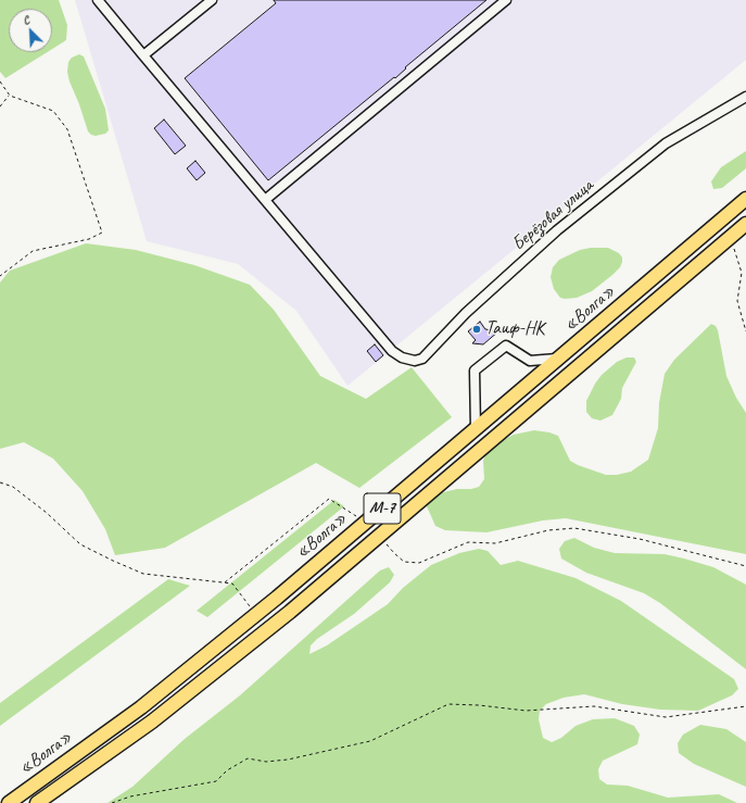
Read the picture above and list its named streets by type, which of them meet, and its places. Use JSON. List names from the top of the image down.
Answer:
{
  "streets": {
    "highway": ["«Волга»", "М-7"],
    "street": ["Берёзовая улица"]
  },
  "places": ["Таиф-НК"],
  "north": "top left"
}
